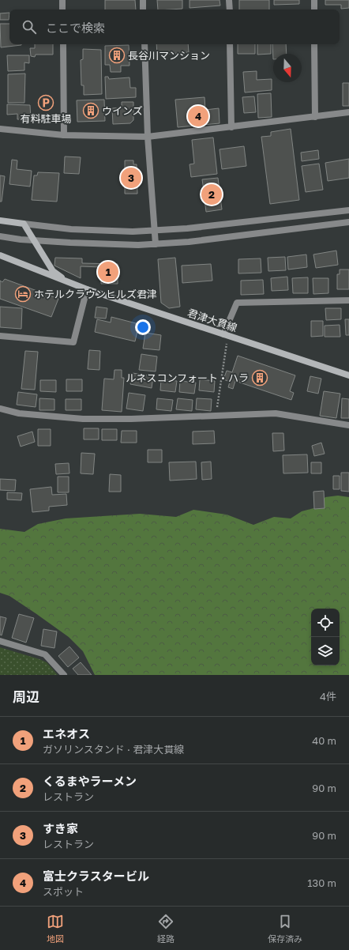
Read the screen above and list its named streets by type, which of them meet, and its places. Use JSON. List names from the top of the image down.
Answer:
{
  "streets": {
    "main road": ["君津大貫線"]
  },
  "places": {
    "building": ["長谷川マンション", "ウインズ", "ルネスコンフォート・ハラ"],
    "parking": ["有料駐車場"],
    "hotel": ["ホテルクラウンヒルズ君津"]
  },
  "north": "bottom",
  "page": {
    "search": "ここで検索",
    "pins": [
      "4",
      "3",
      "2",
      "1"
    ],
    "heading": ["周辺", "4件"],
    "list": [
      {
        "mark": "1",
        "name": "エネオス",
        "note": "ガソリンスタンド · 君津大貫線",
        "value": "40 m"
      },
      {
        "mark": "2",
        "name": "くるまやラーメン",
        "note": "レストラン",
        "value": "90 m"
      },
      {
        "mark": "3",
        "name": "すき家",
        "note": "レストラン",
        "value": "90 m"
      },
      {
        "mark": "4",
        "name": "富士クラスタービル",
        "note": "スポット",
        "value": "130 m"
      }
    ],
    "nav": ["地図", "経路", "保存済み"]
  }
}
